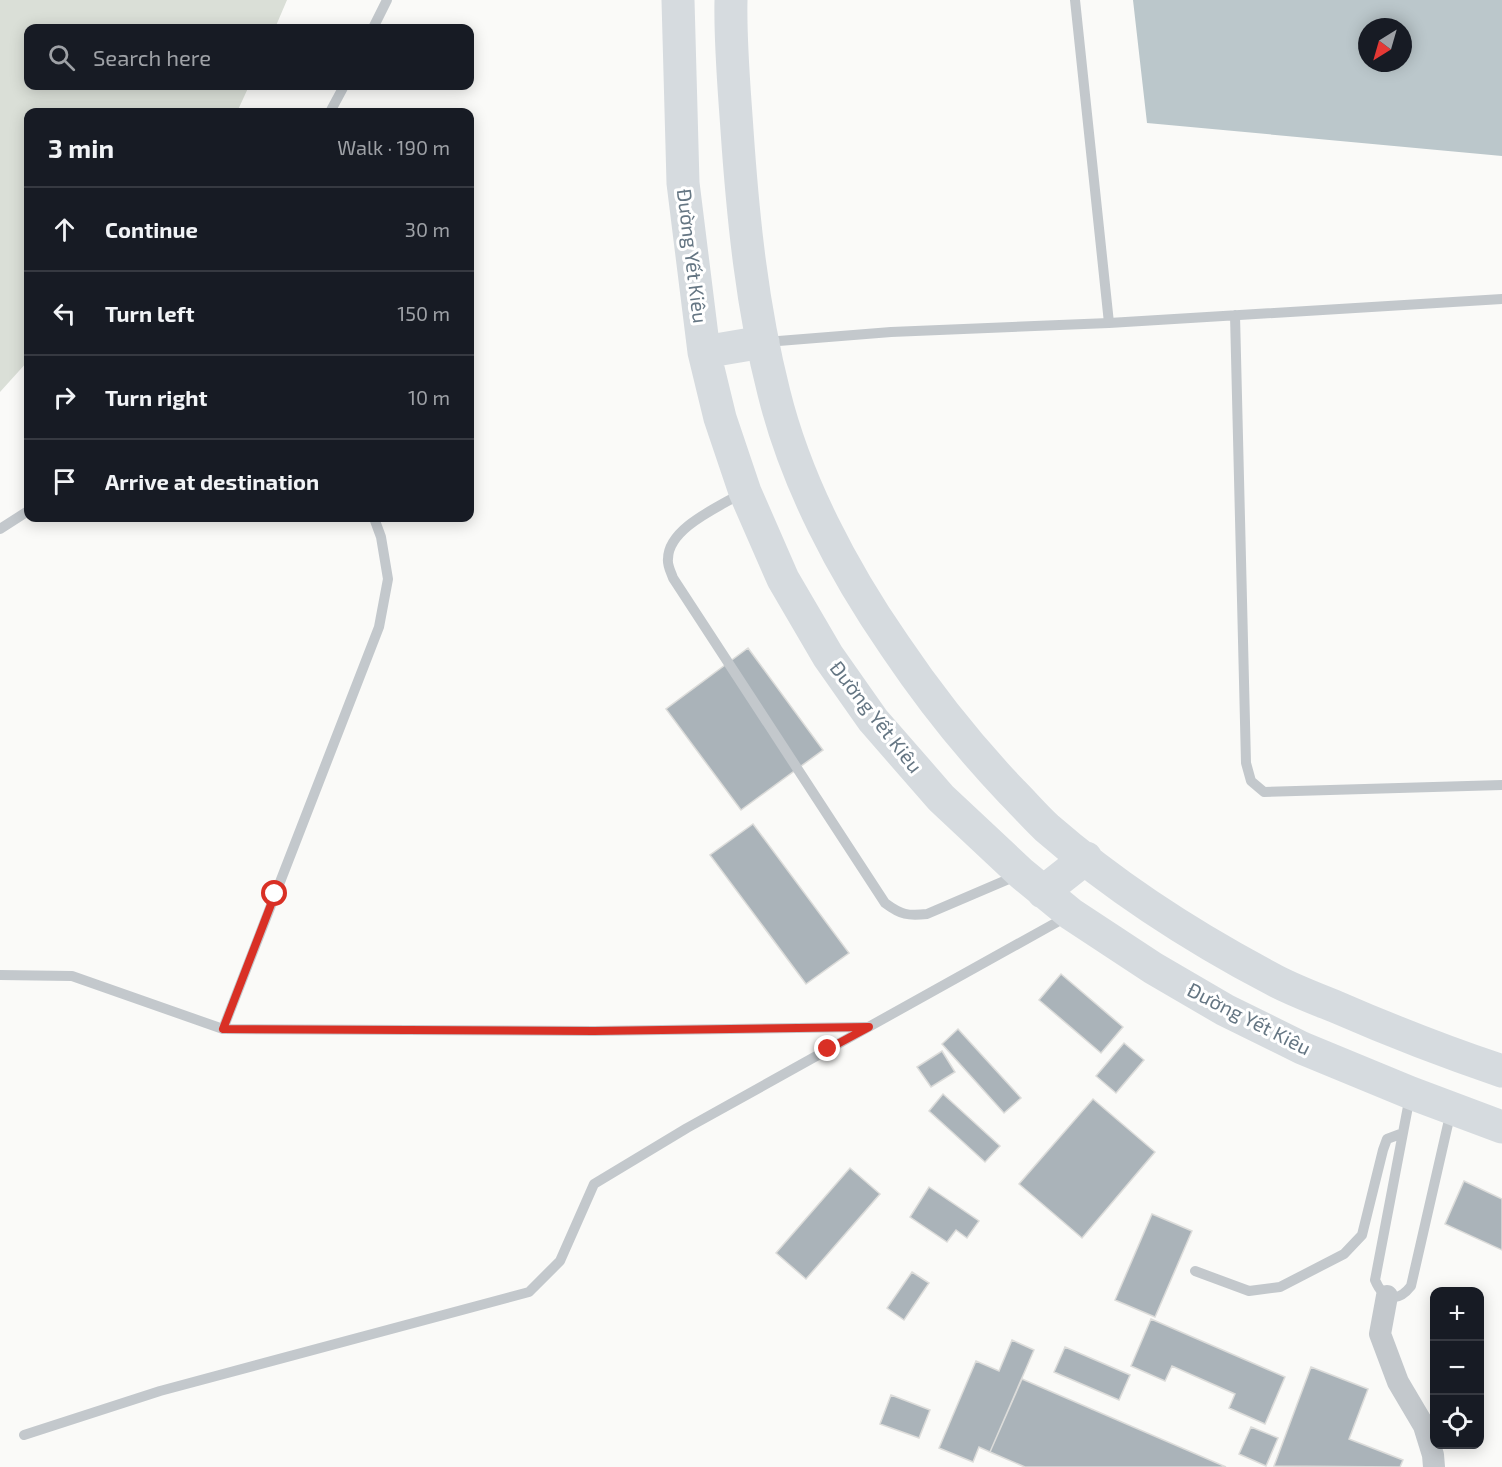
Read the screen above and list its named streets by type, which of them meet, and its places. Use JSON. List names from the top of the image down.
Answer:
{
  "streets": {
    "highway": ["Đường Yết Kiêu"]
  },
  "north": "bottom left",
  "page": {
    "search": "Search here",
    "heading": ["3 min", "Walk · 190 m"],
    "list": [
      ["Continue", "30 m"],
      ["Turn left", "150 m"],
      ["Turn right", "10 m"],
      "Arrive at destination"
    ],
    "map_buttons": ["+", "−"]
  }
}
